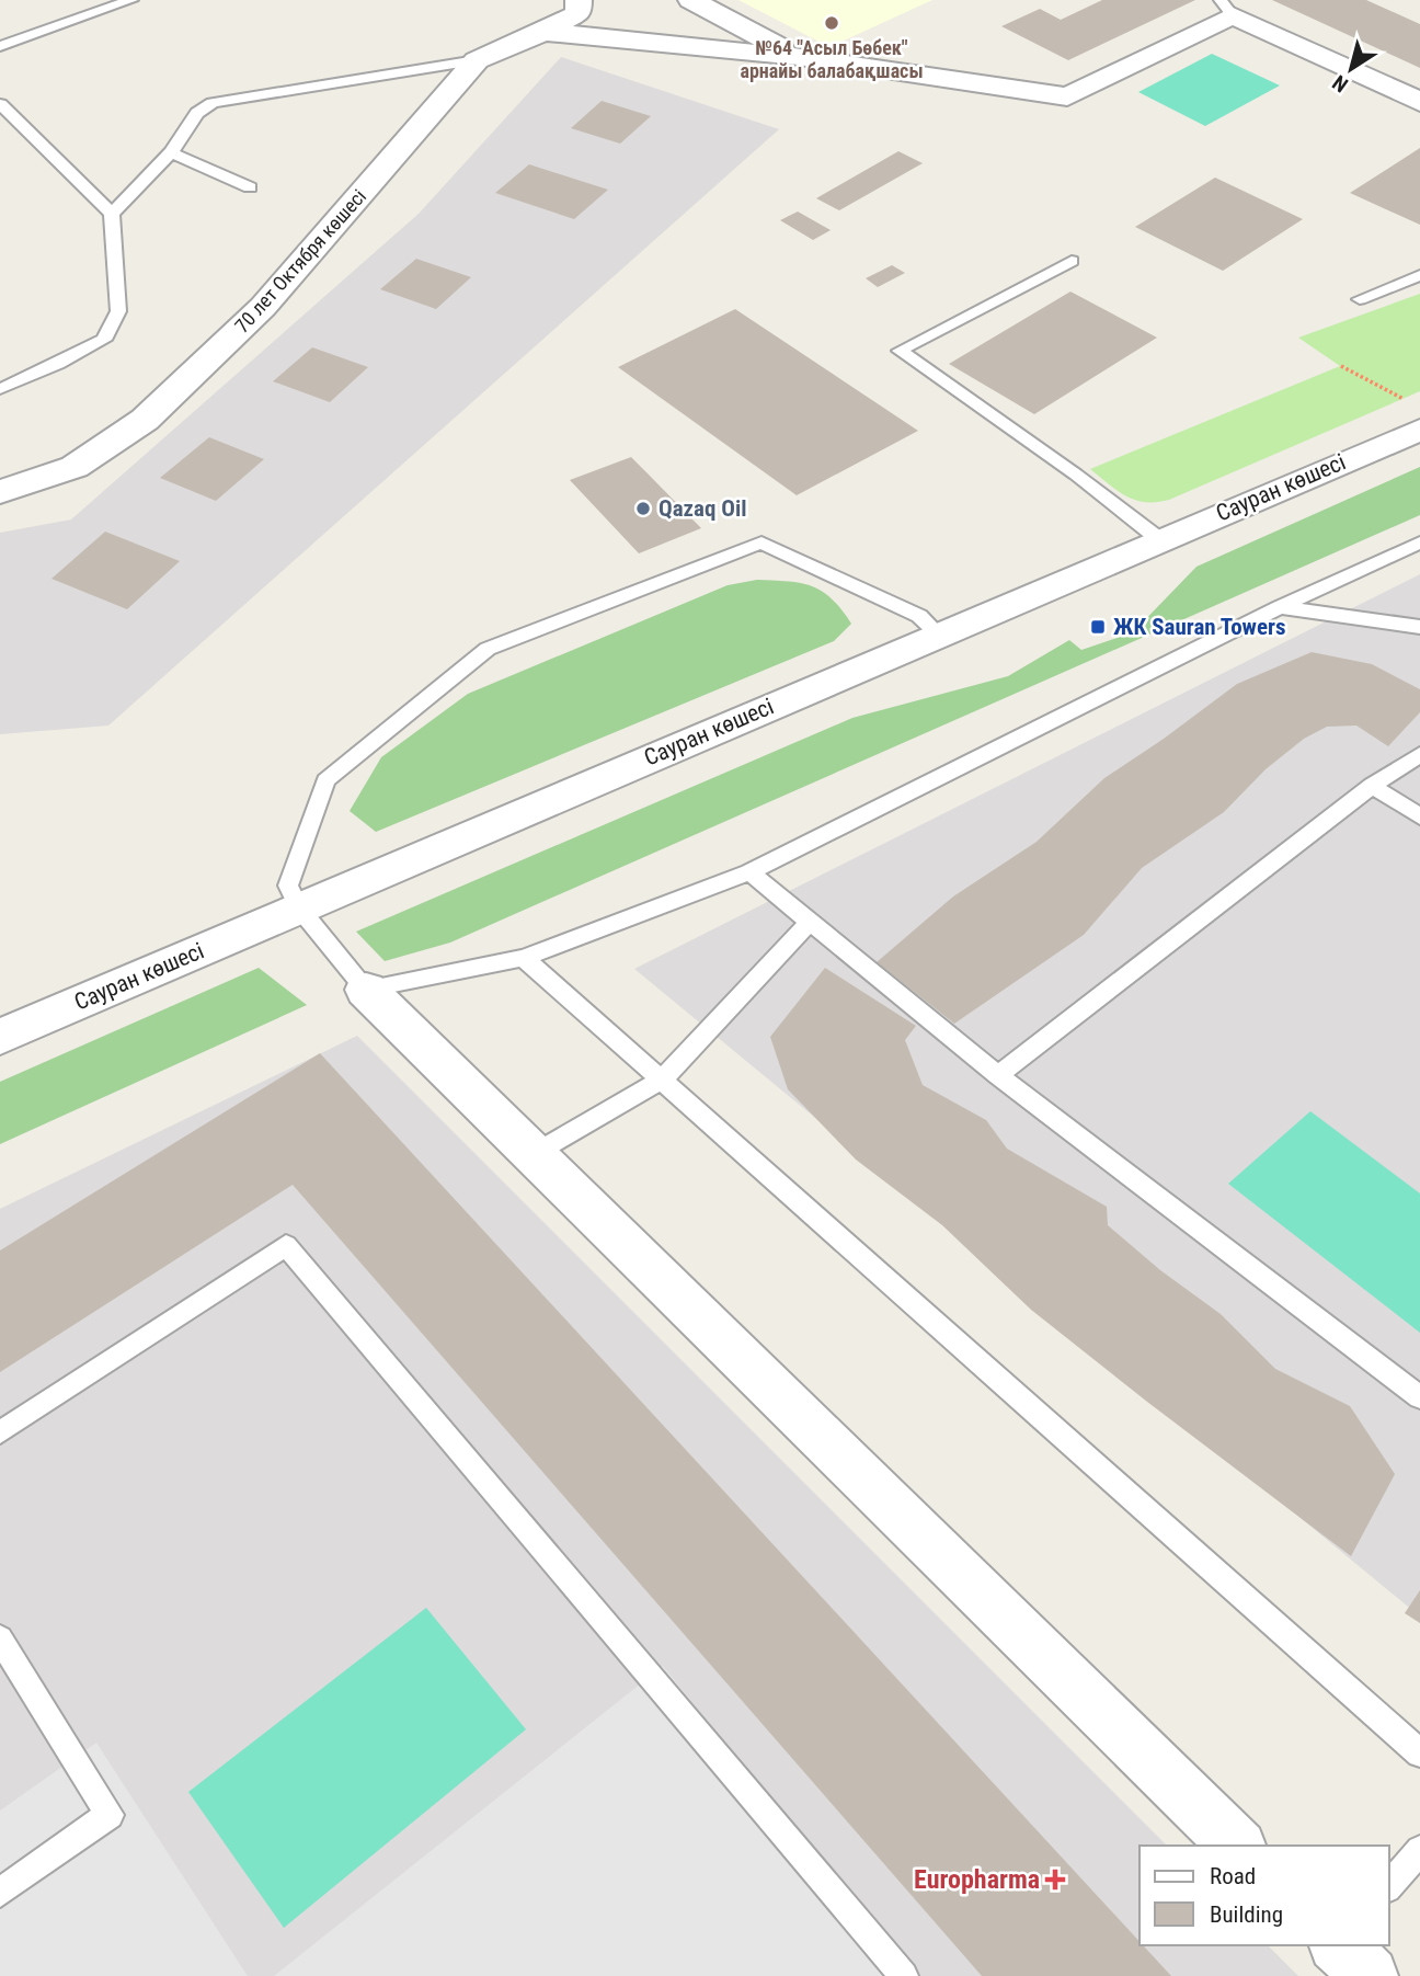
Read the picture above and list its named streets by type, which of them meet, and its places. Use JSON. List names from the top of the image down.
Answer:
{
  "streets": {
    "street": ["70 лет Октября көшесі", "Сауран көшесі"]
  },
  "places": {
    "other": ["№64 \"Асыл Бөбек\" арнайы балабақшасы", "Qazaq Oil"],
    "transit": ["ЖК Sauran Towers"],
    "health": ["Europharma"]
  },
  "legend": ["Road", "Building"],
  "north": "bottom left"
}
